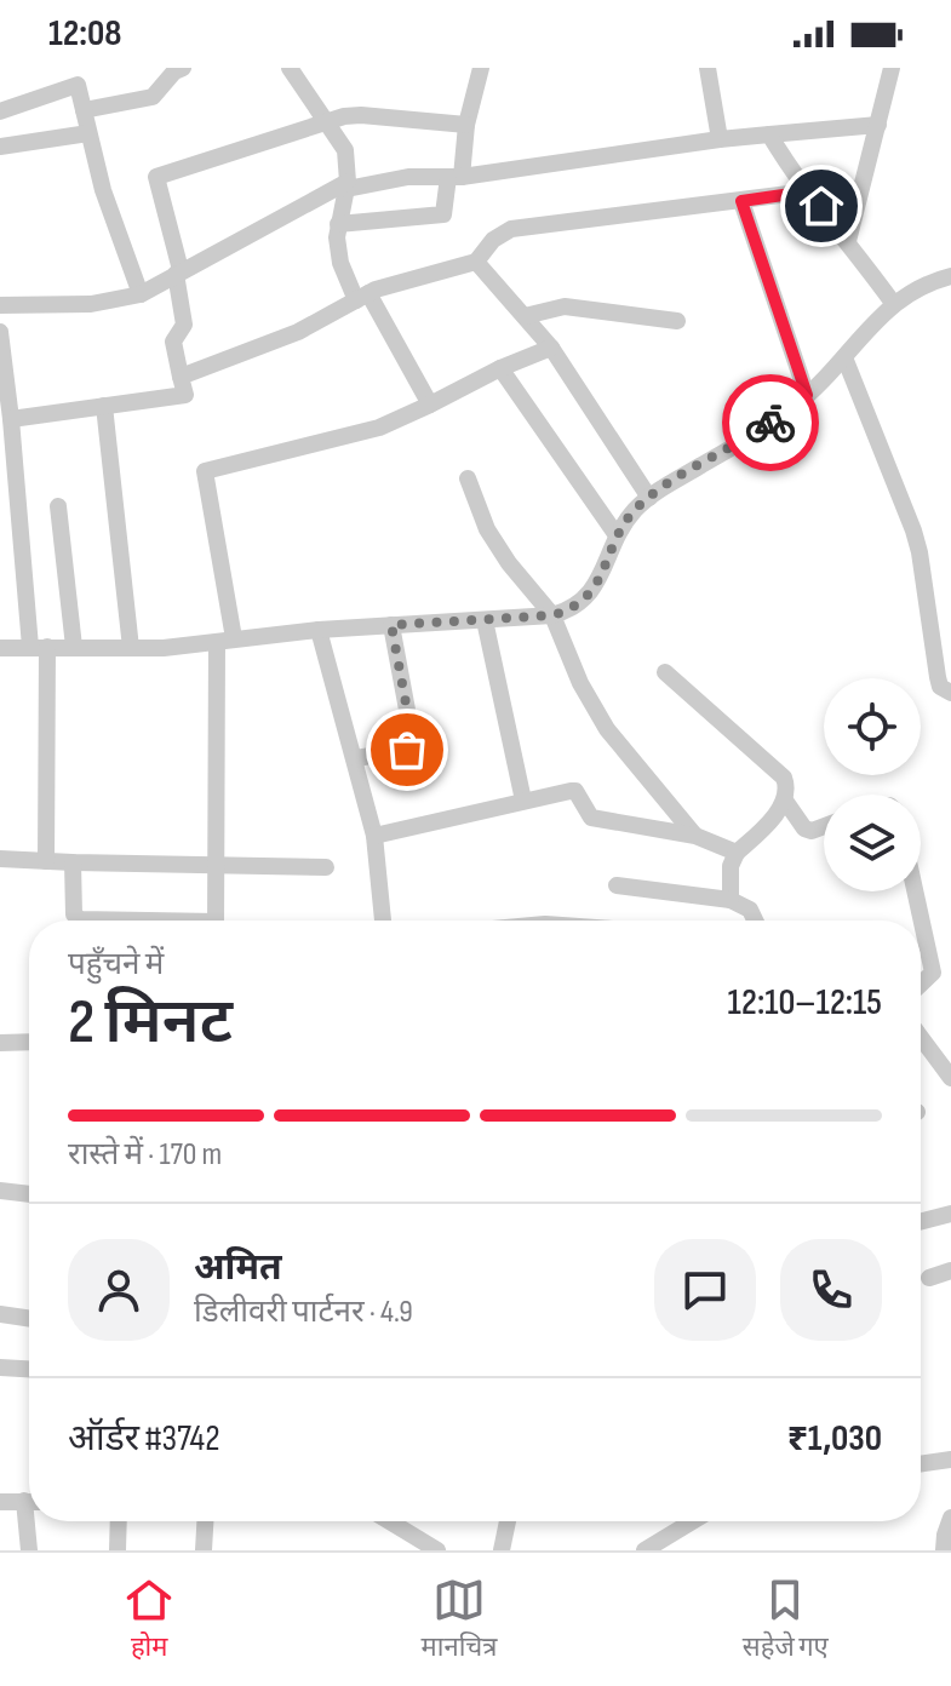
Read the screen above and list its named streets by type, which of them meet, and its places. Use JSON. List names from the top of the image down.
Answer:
{
  "page": {
    "status": "12:08",
    "heading": ["2 मिनट", "पहुँचने में", "12:10–12:15"],
    "panel": [
      "अमित",
      "डिलीवरी पार्टनर · 4.9",
      "ऑर्डर #3742",
      "₹1,030"
    ],
    "bar": "रास्ते में · 170 m",
    "tabs": ["होम", "मानचित्र", "सहेजे गए"]
  }
}
